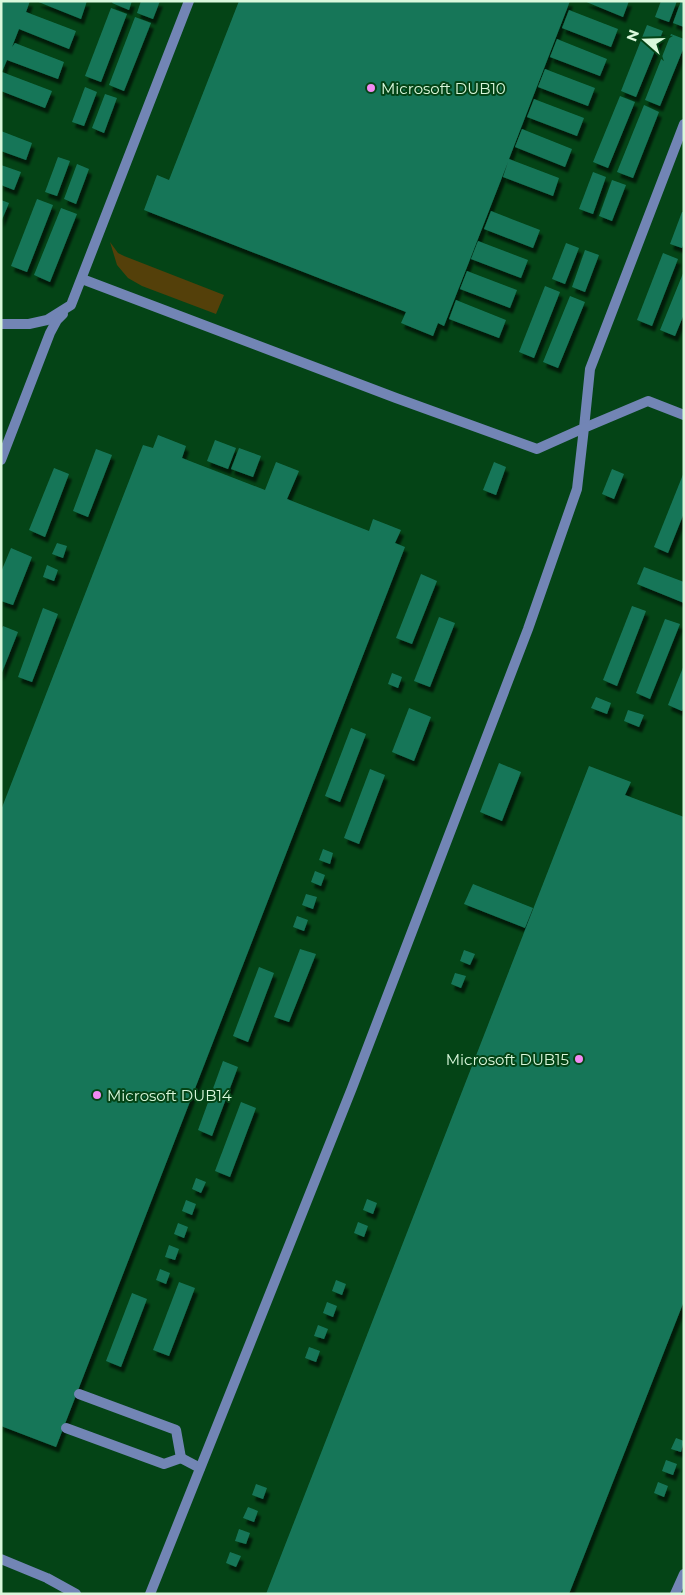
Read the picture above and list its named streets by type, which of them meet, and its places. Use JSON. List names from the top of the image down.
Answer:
{
  "places": ["Microsoft DUB10", "Microsoft DUB15", "Microsoft DUB14"],
  "north": "left"
}
